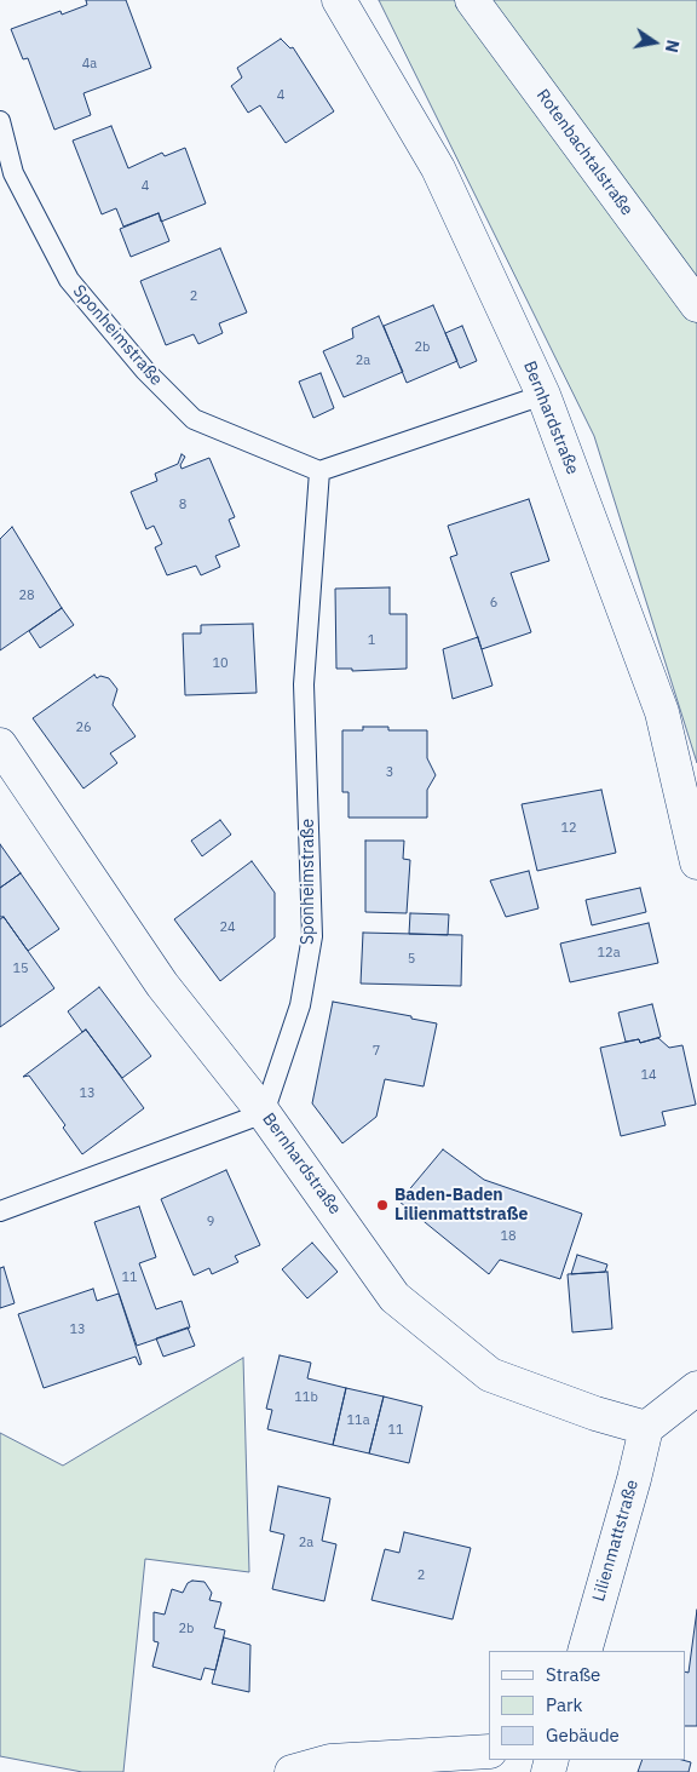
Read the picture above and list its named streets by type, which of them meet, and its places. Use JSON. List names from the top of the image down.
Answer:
{
  "streets": {
    "street": ["Rotenbachtalstraße", "Bernhardstraße", "Lilienmattstraße"],
    "lane": ["Sponheimstraße"]
  },
  "crossings": [
    ["Sponheimstraße", "Bernhardstraße"],
    ["Bernhardstraße", "Lilienmattstraße"]
  ],
  "places": ["Baden-Baden Lilienmattstraße"],
  "house_numbers": [
    "4a",
    "4",
    "4",
    "2",
    "2b",
    "2a",
    "8",
    "28",
    "6",
    "1",
    "10",
    "26",
    "3",
    "12",
    "24",
    "12a",
    "5",
    "15",
    "7",
    "14",
    "13",
    "9",
    "18",
    "11",
    "13",
    "11b",
    "11a",
    "11",
    "2a",
    "2",
    "2b"
  ],
  "legend": ["Straße", "Park", "Gebäude"],
  "north": "right"
}
